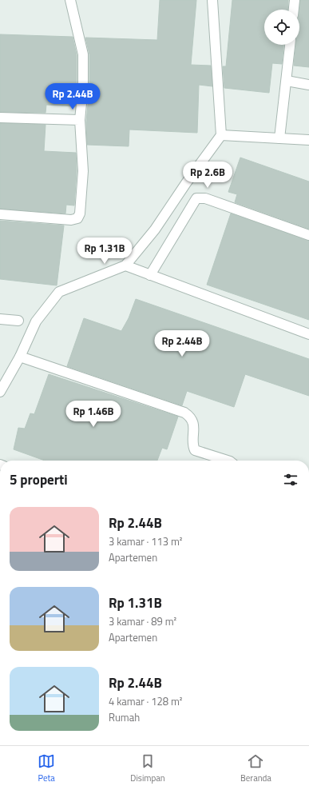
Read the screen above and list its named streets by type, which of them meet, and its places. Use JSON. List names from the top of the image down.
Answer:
{
  "page": {
    "price": [
      "Rp 2.44B",
      "Rp 2.6B",
      "Rp 1.31B",
      "Rp 2.44B",
      "Rp 1.46B"
    ],
    "heading": "5 properti",
    "list": [
      {
        "name": "Rp 2.44B",
        "note": "3 kamar · 113 m² · Apartemen"
      },
      {
        "name": "Rp 1.31B",
        "note": "3 kamar · 89 m² · Apartemen"
      },
      {
        "name": "Rp 2.44B",
        "note": "4 kamar · 128 m² · Rumah"
      }
    ],
    "tabs": ["Peta", "Disimpan", "Beranda"]
  }
}
